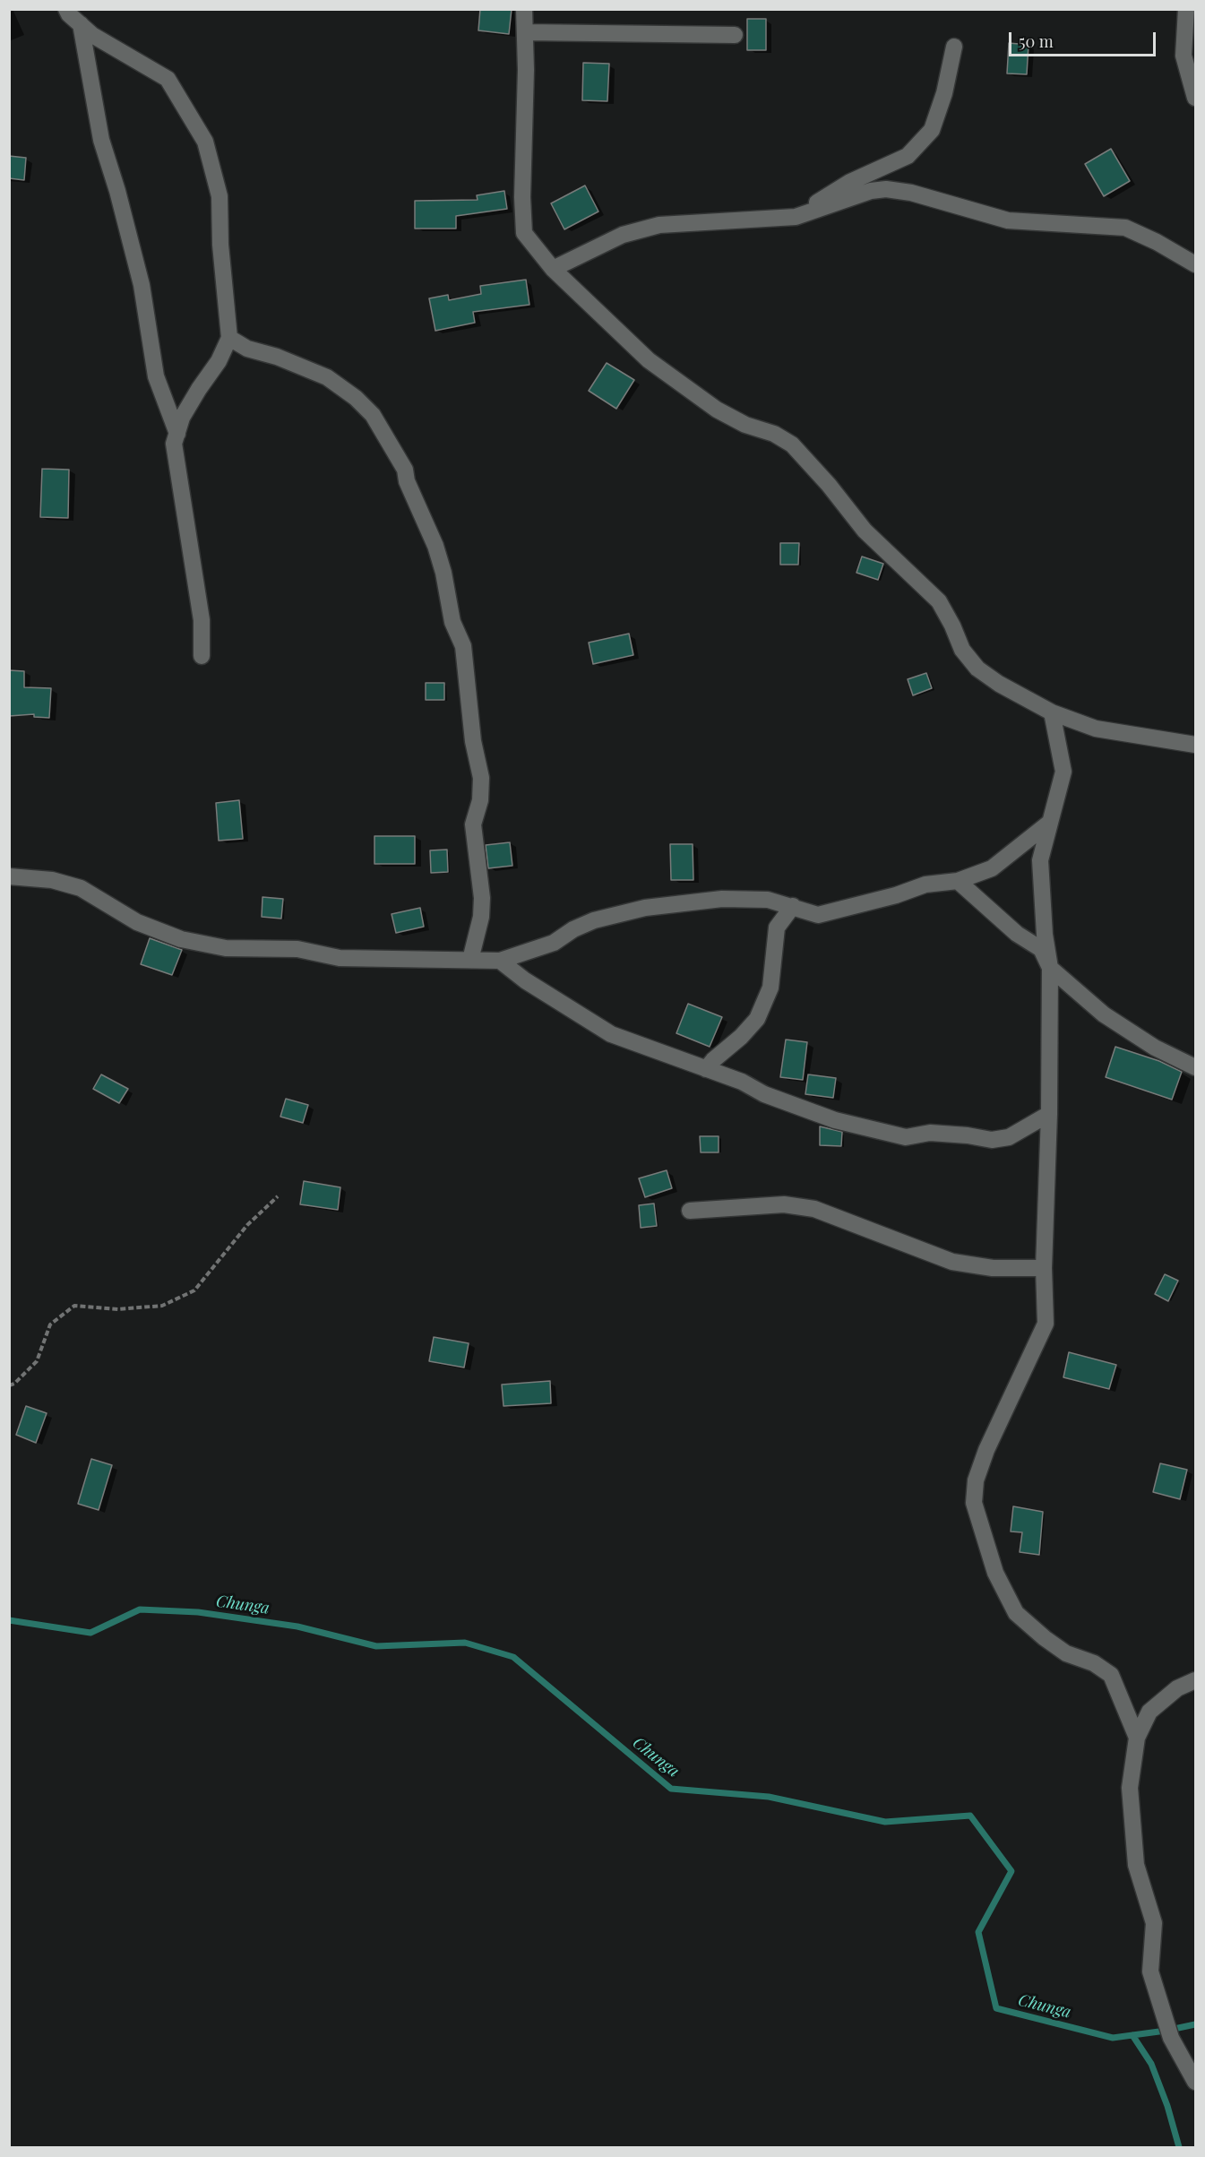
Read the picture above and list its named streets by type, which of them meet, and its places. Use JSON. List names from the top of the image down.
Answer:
{
  "water": ["Chunga"],
  "scale_bar": "50 m"
}
